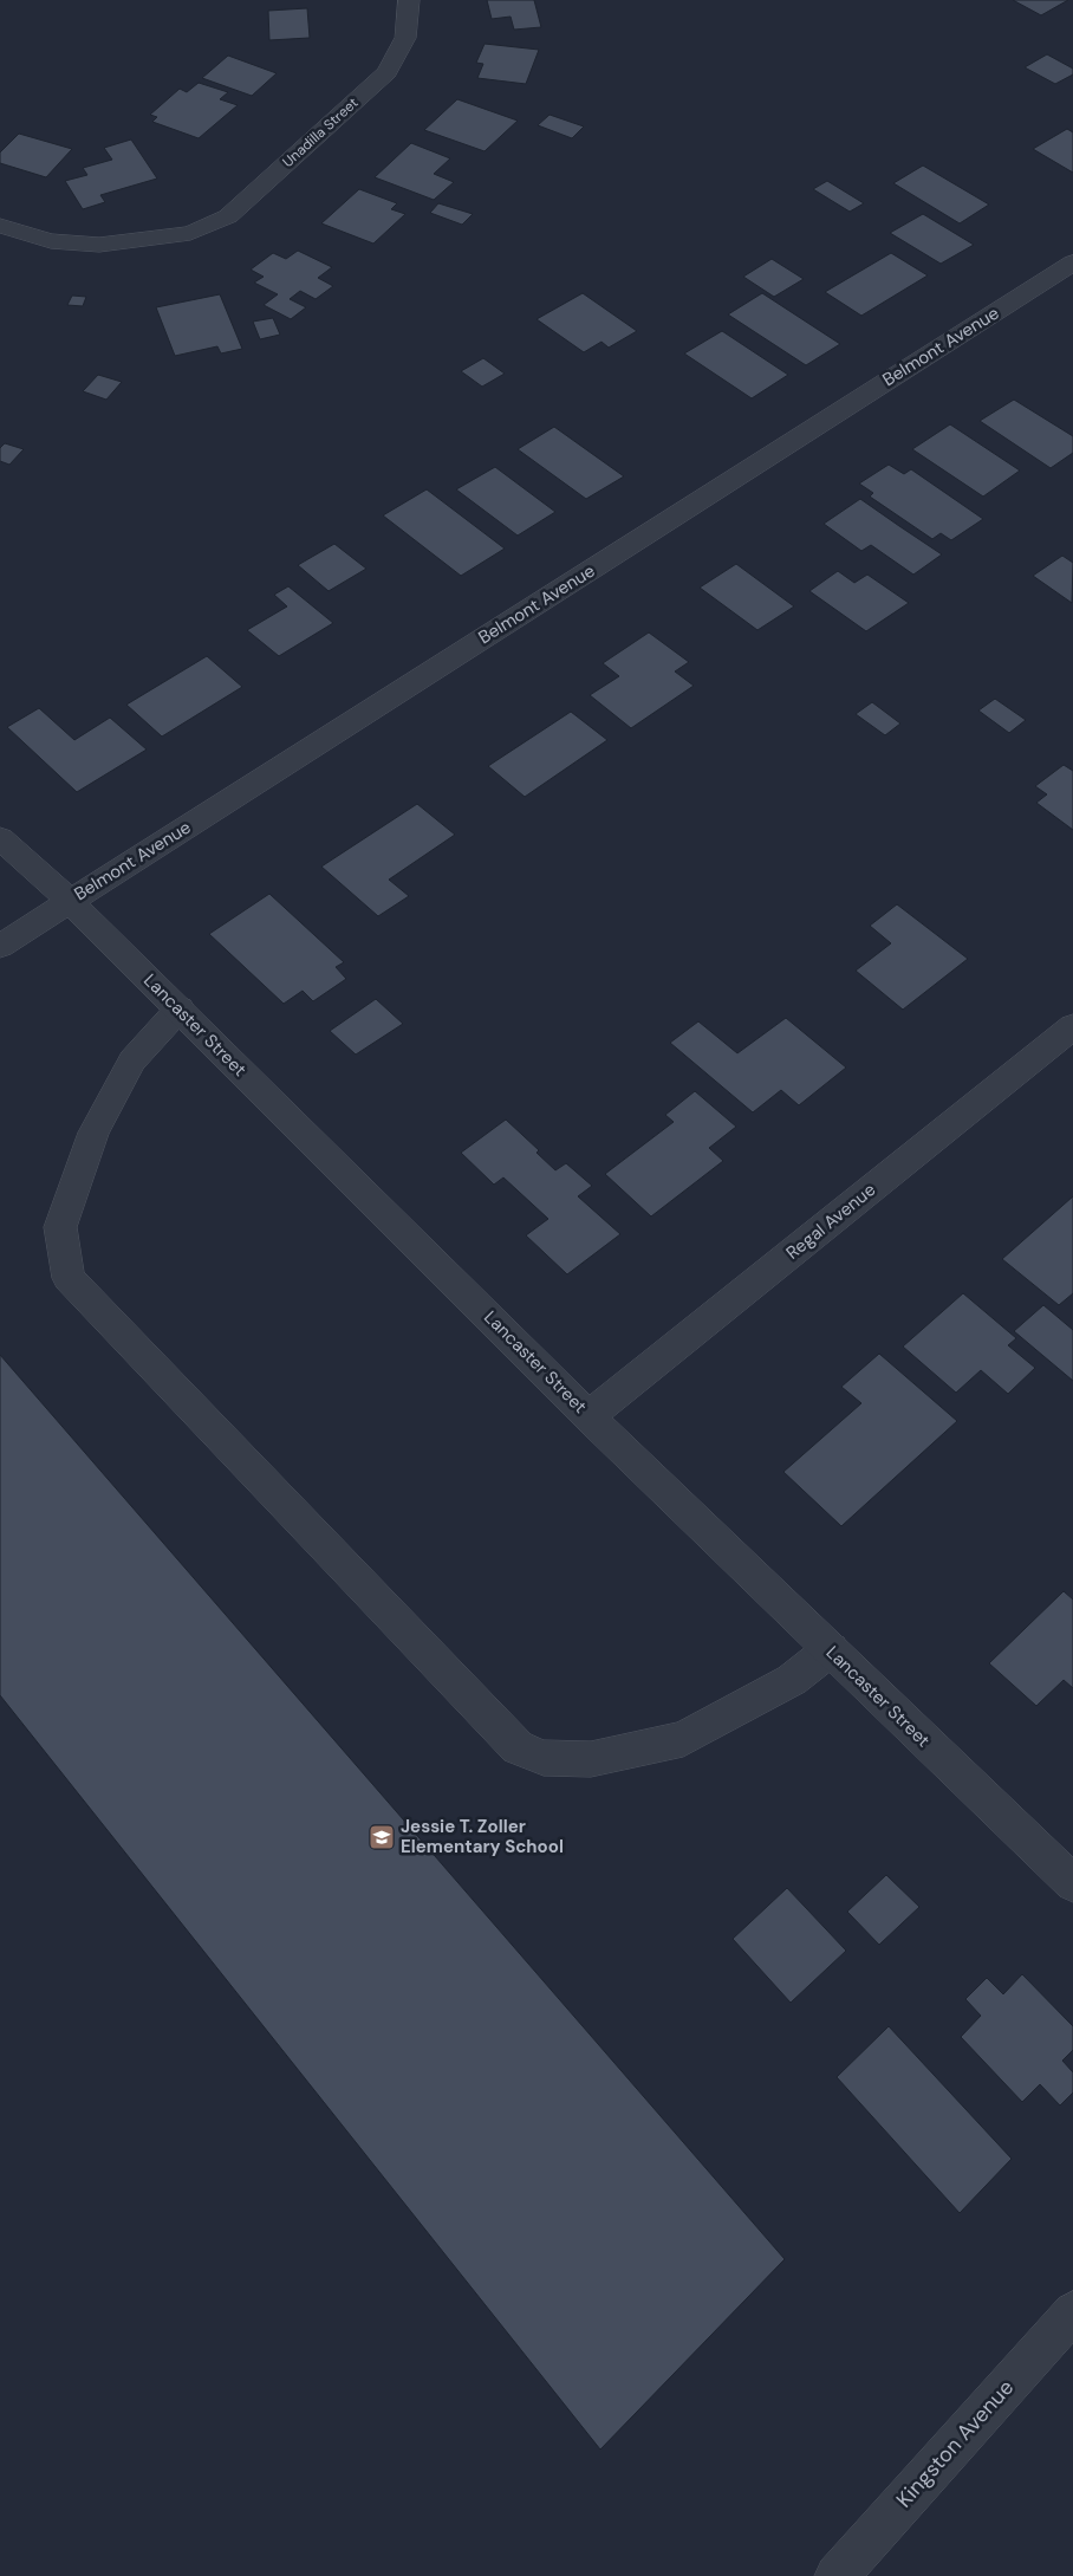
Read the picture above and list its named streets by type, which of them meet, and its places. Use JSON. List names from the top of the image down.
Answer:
{
  "streets": {
    "street": [
      "Unadilla Street",
      "Belmont Avenue",
      "Lancaster Street",
      "Regal Avenue",
      "Kingston Avenue"
    ]
  },
  "crossings": [
    ["Belmont Avenue", "Lancaster Street"],
    ["Lancaster Street", "Regal Avenue"]
  ],
  "places": {
    "school or university": ["Jessie T. Zoller Elementary School"]
  }
}
